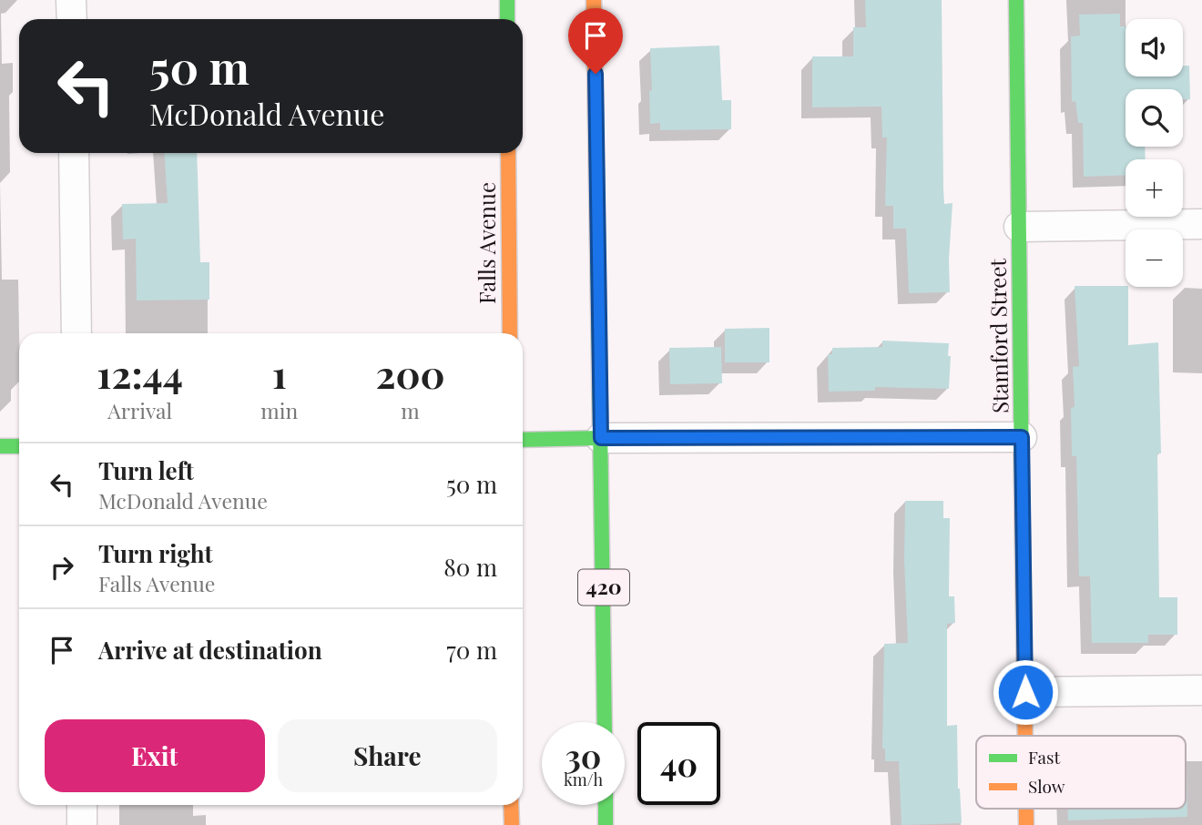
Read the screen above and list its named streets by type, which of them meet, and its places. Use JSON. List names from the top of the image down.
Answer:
{
  "streets": {
    "main road": ["Falls Avenue", "Stamford Street", "420"]
  },
  "legend": ["Fast", "Slow"],
  "page": {
    "map_buttons": ["+", "−"],
    "turn": ["50 m", "McDonald Avenue"],
    "eta": [
      "12:44",
      "Arrival",
      "1",
      "min",
      "200",
      "m"
    ],
    "list": [
      {
        "name": "Turn left",
        "note": "McDonald Avenue",
        "value": "50 m"
      },
      {
        "name": "Turn right",
        "note": "Falls Avenue",
        "value": "80 m"
      },
      {
        "name": "Arrive at destination",
        "value": "70 m"
      }
    ],
    "buttons": ["Exit", "Share"],
    "speed": "30 km/h",
    "limit": "40"
  }
}
